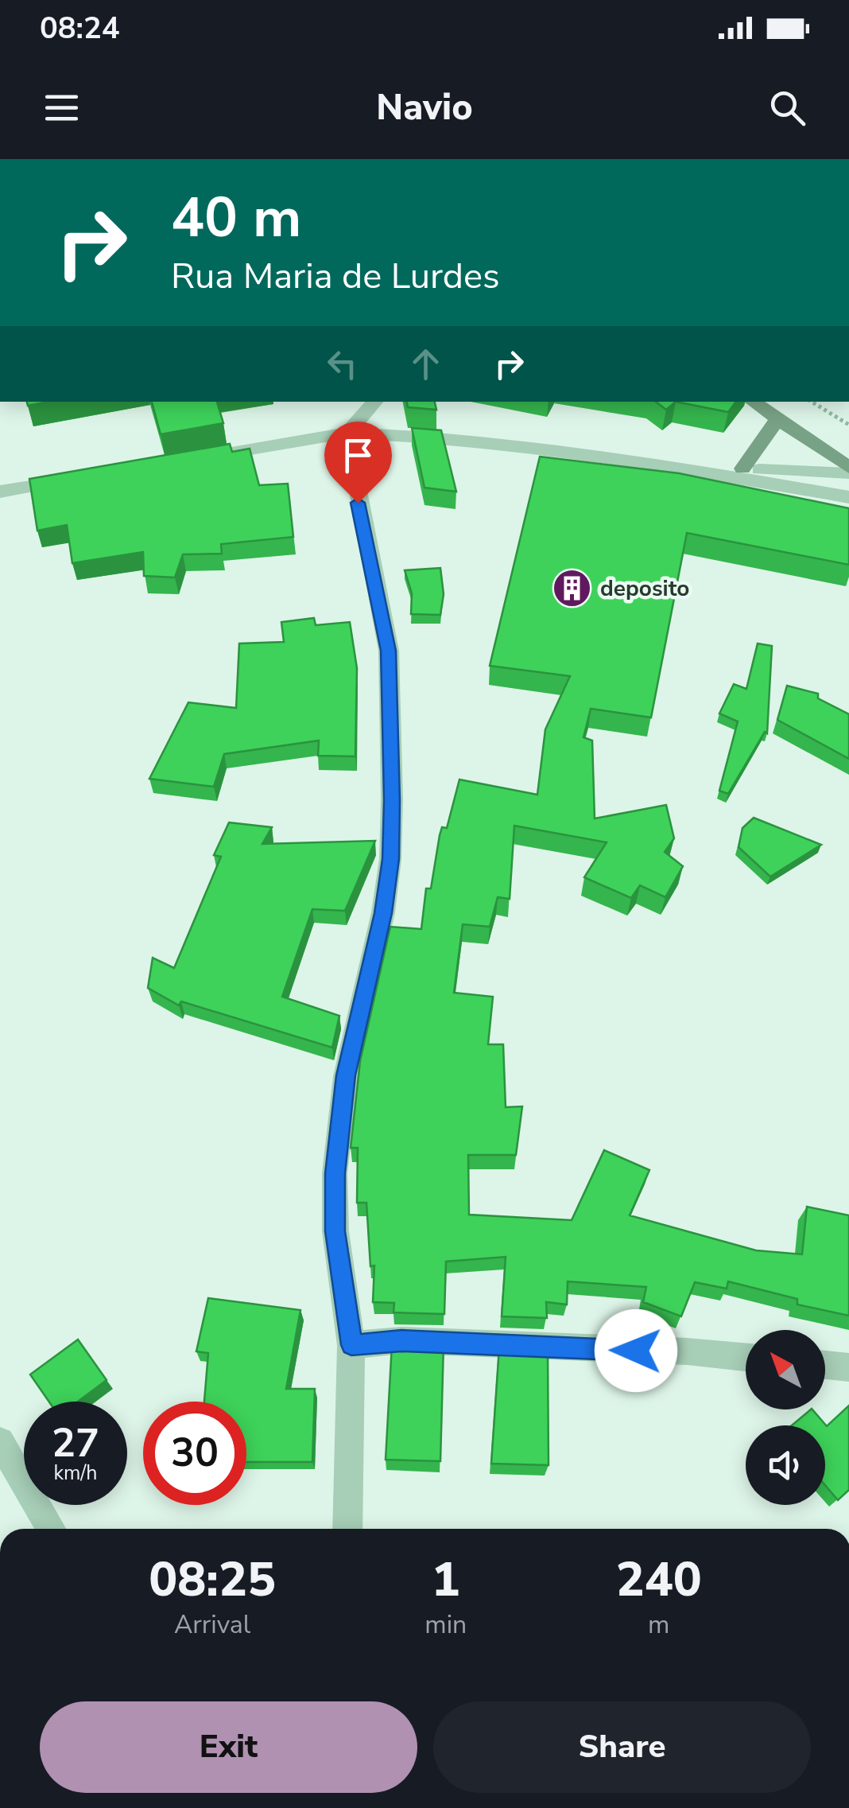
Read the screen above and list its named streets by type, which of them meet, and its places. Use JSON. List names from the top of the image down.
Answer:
{
  "places": {
    "building": ["deposito"]
  },
  "north": "top left",
  "page": {
    "status": "08:24",
    "header": "Navio",
    "turn": ["40 m", "Rua Maria de Lurdes"],
    "speed": "27 km/h",
    "limit": "30",
    "eta": [
      "08:25",
      "Arrival",
      "1",
      "min",
      "240",
      "m"
    ],
    "buttons": ["Exit", "Share"]
  }
}
